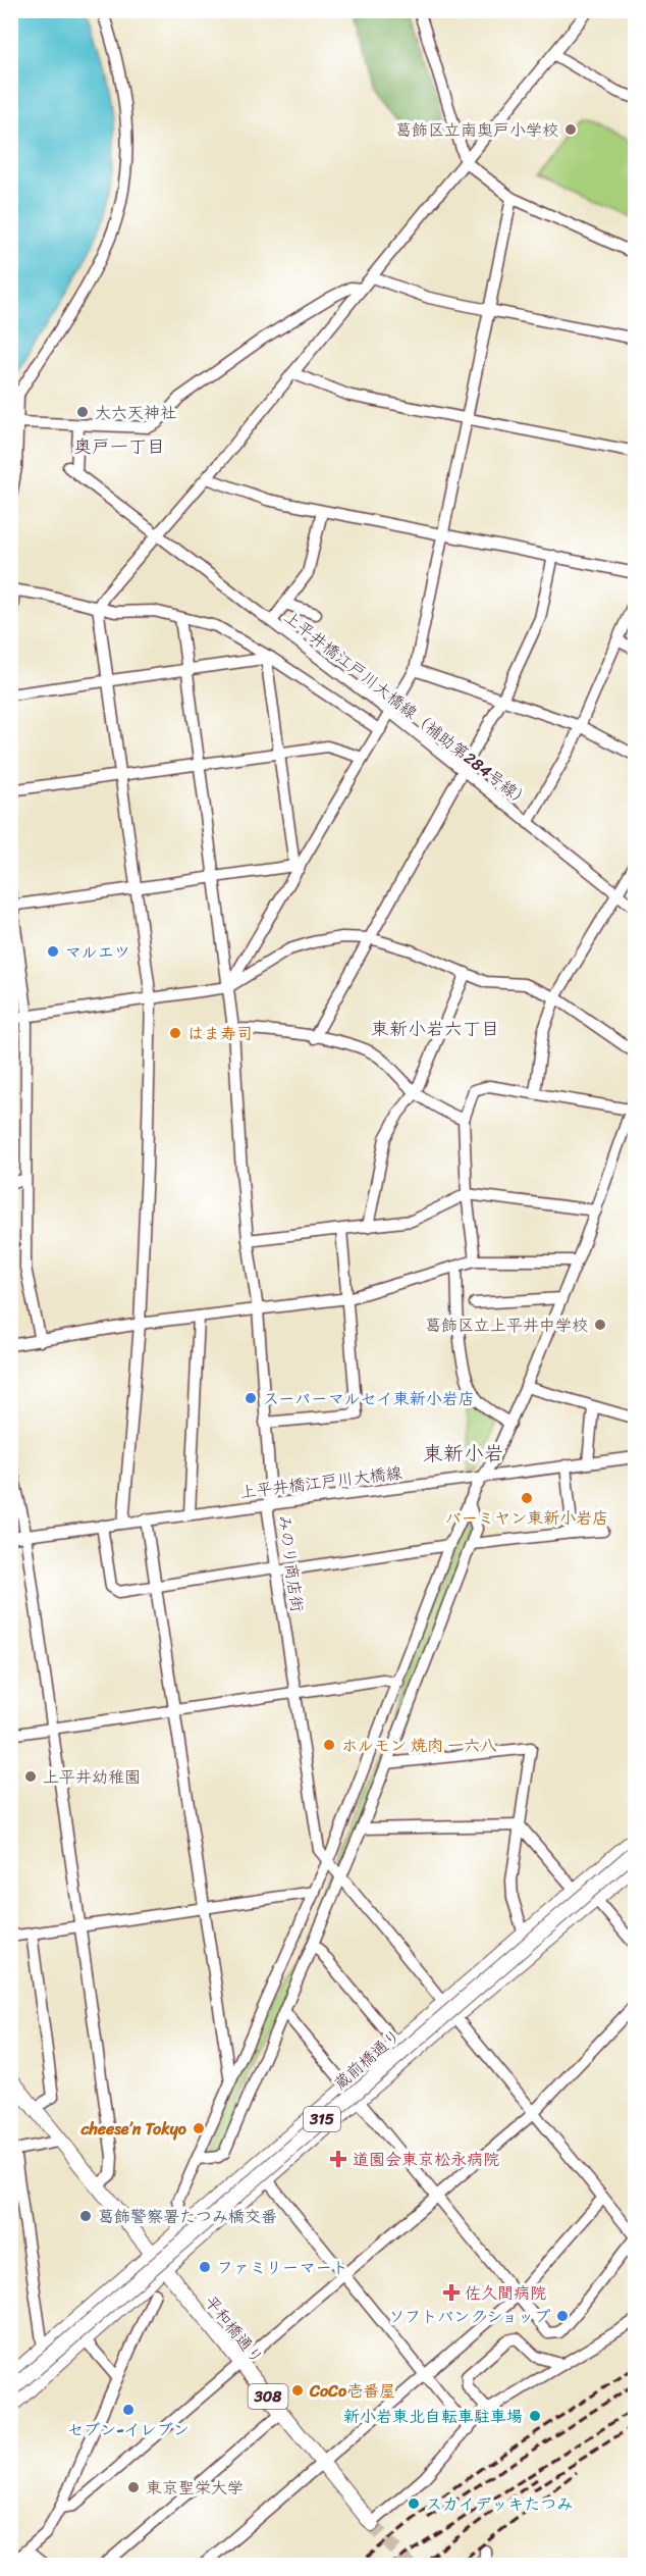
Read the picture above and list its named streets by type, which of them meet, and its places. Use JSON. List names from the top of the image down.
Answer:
{
  "streets": {
    "main road": [
      "蔵前橋通り",
      "315",
      "平和橋通り",
      "308"
    ],
    "street": ["上平井橋江戸川大橋線（補助第284号線）", "上平井橋江戸川大橋線", "みのり商店街"]
  },
  "crossings": [
    ["上平井橋江戸川大橋線", "みのり商店街"],
    ["平和橋通り", "308"]
  ],
  "districts": ["奥戸一丁目", "東新小岩六丁目", "東新小岩"],
  "places": {
    "other": [
      "葛飾区立南奥戸小学校",
      "大六天神社",
      "マルエツ",
      "はま寿司",
      "葛飾区立上平井中学校",
      "スーパーマルセイ東新小岩店",
      "バーミヤン東新小岩店",
      "ホルモン 焼肉 一六八",
      "上平井幼稚園",
      "cheese’n Tokyo",
      "葛飾警察署たつみ橋交番",
      "ファミリーマート",
      "ソフトバンクショップ",
      "CoCo壱番屋",
      "セブン-イレブン",
      "新小岩東北自転車駐車場",
      "東京聖栄大学",
      "スカイデッキたつみ"
    ],
    "health": ["道園会東京松永病院", "佐久間病院"]
  }
}
